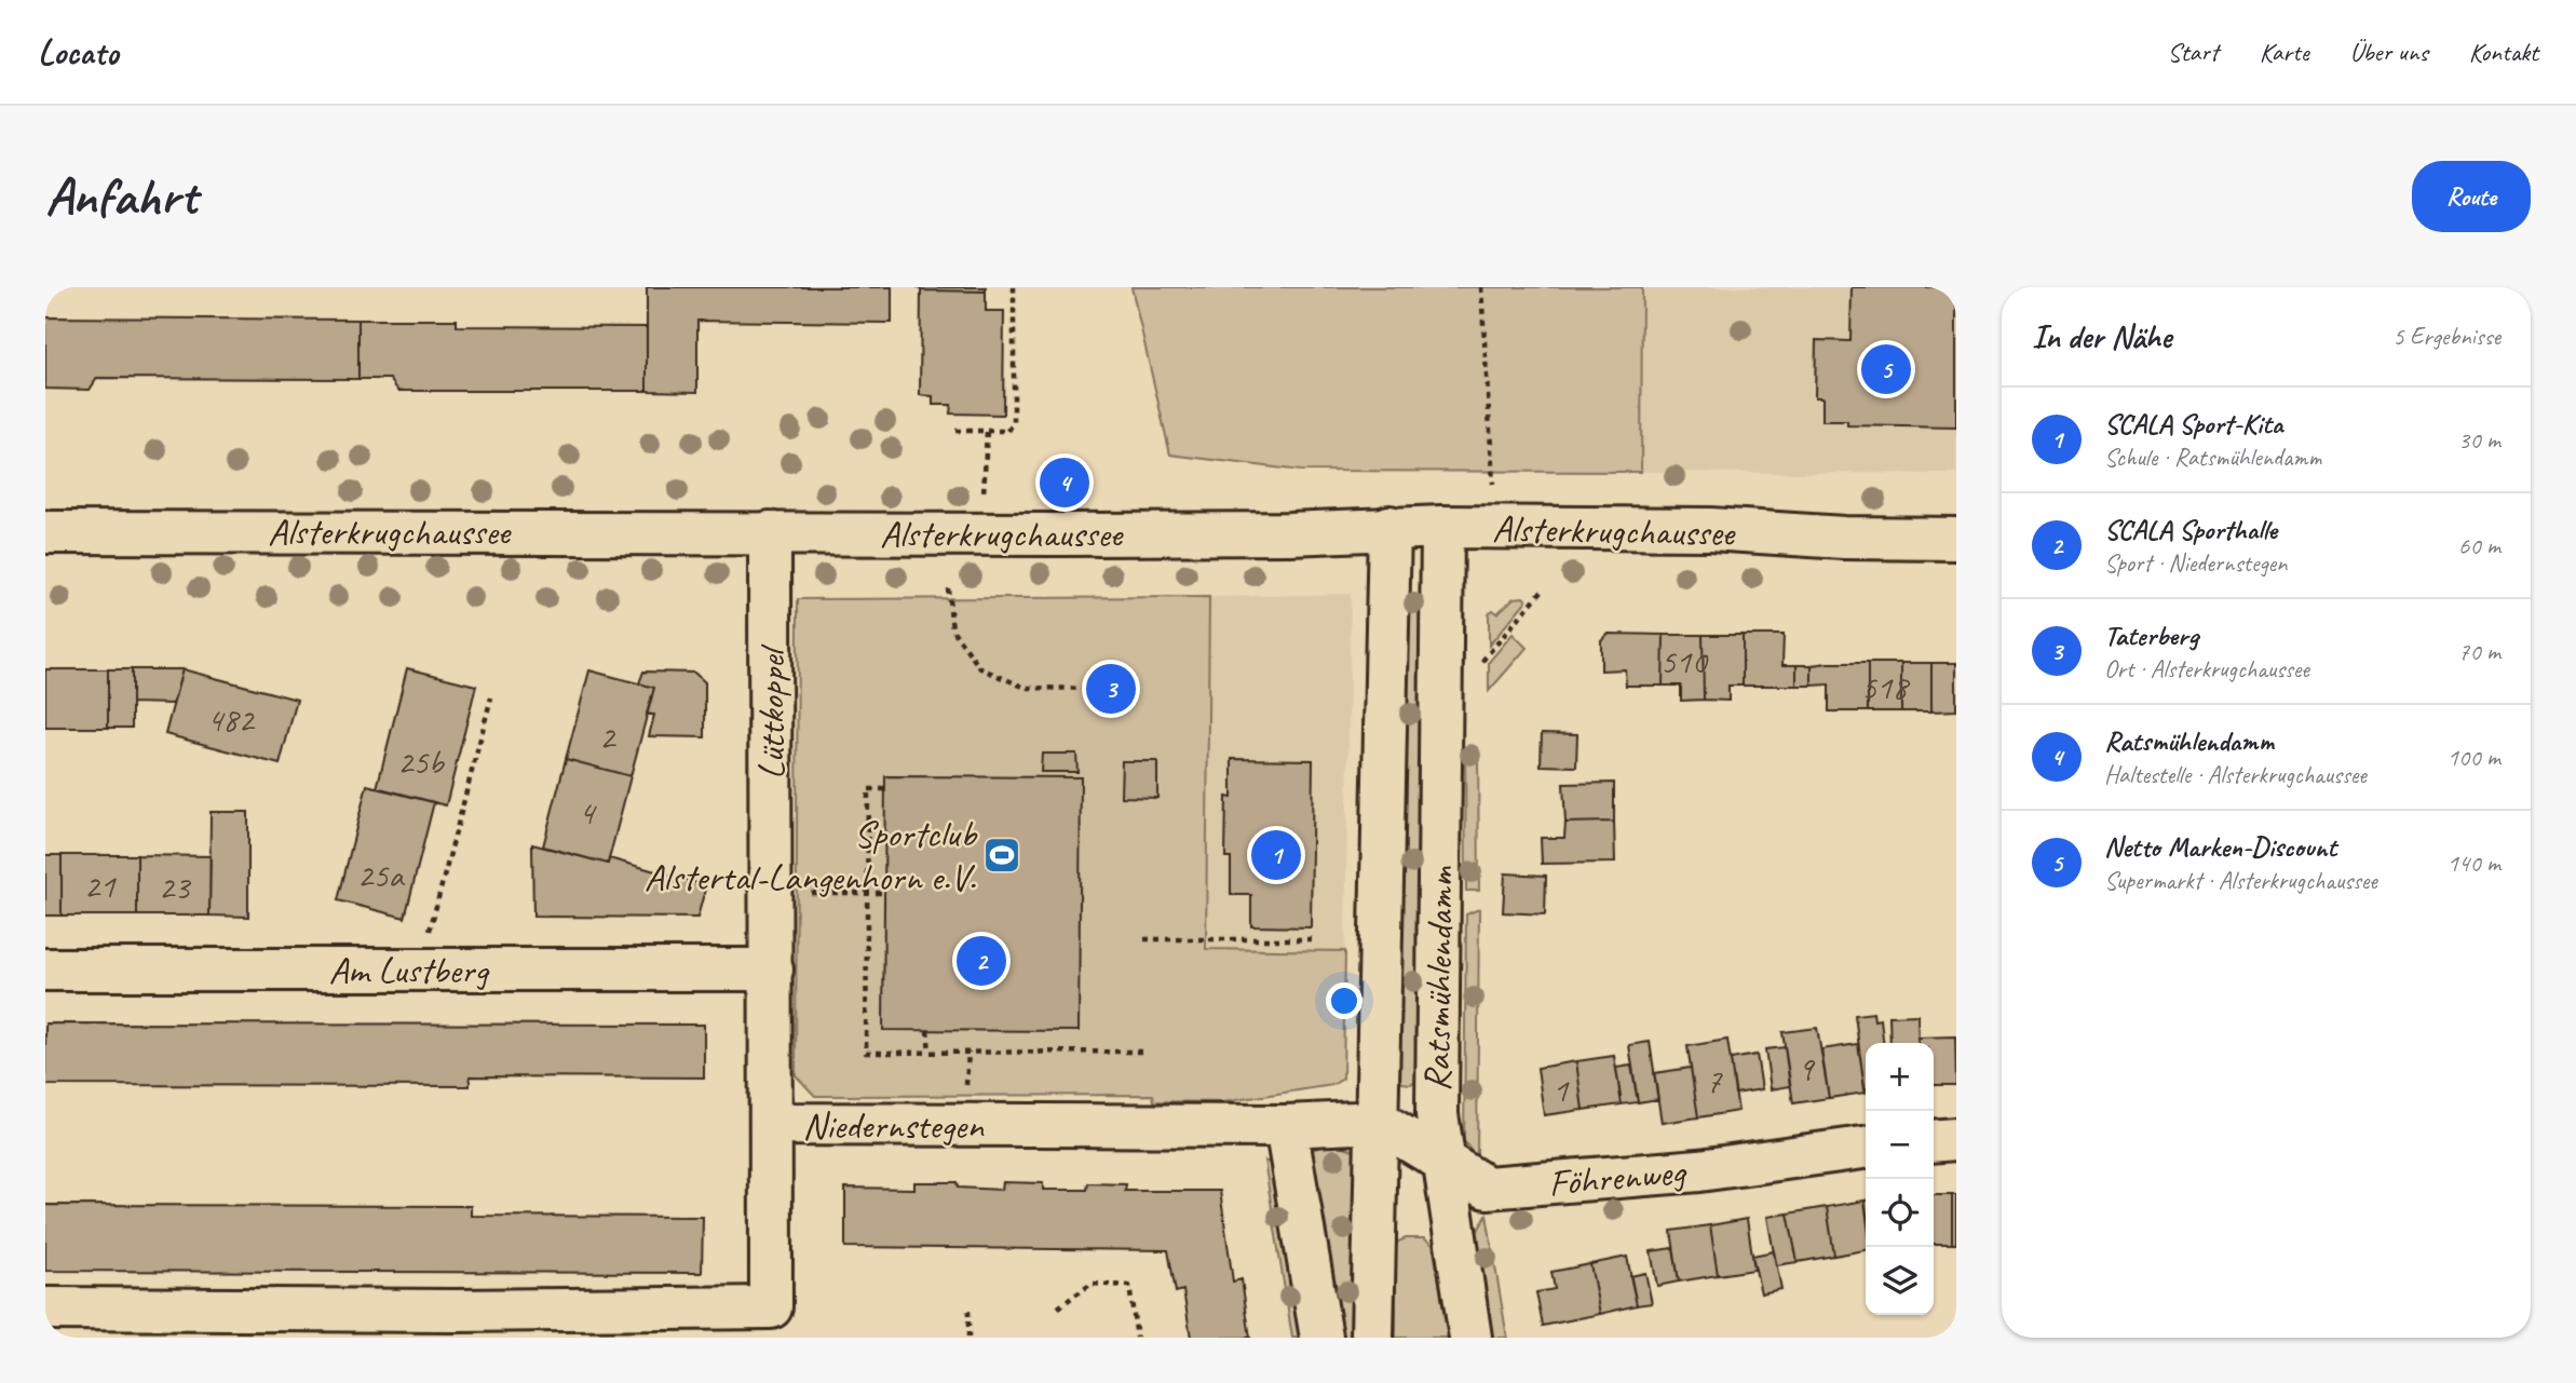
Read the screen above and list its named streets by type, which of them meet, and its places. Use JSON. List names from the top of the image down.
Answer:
{
  "streets": {
    "street": [
      "Alsterkrugchaussee",
      "Lüttkoppel",
      "Am Lustberg",
      "Ratsmühlendamm",
      "Niedernstegen",
      "Föhrenweg"
    ]
  },
  "crossings": [
    ["Alsterkrugchaussee", "Lüttkoppel"],
    ["Alsterkrugchaussee", "Ratsmühlendamm"],
    ["Lüttkoppel", "Am Lustberg"],
    ["Lüttkoppel", "Niedernstegen"],
    ["Ratsmühlendamm", "Niedernstegen"],
    ["Ratsmühlendamm", "Föhrenweg"],
    ["Niedernstegen", "Föhrenweg"]
  ],
  "places": {
    "sports": ["Sportclub Alstertal-Langenhorn e.V."]
  },
  "house_numbers": [
    "510",
    "518",
    "482",
    "2",
    "25b",
    "4",
    "25a",
    "21",
    "23",
    "9",
    "7",
    "1"
  ],
  "page": {
    "header": "Locato",
    "nav": [
      "Start",
      "Karte",
      "Über uns",
      "Kontakt"
    ],
    "buttons": "Route",
    "title": "Anfahrt",
    "heading": ["In der Nähe", "5 Ergebnisse"],
    "pins": [
      "5",
      "4",
      "3",
      "1",
      "2"
    ],
    "list": [
      {
        "mark": "1",
        "name": "SCALA Sport-Kita",
        "note": "Schule · Ratsmühlendamm",
        "value": "30 m"
      },
      {
        "mark": "2",
        "name": "SCALA Sporthalle",
        "note": "Sport · Niedernstegen",
        "value": "60 m"
      },
      {
        "mark": "3",
        "name": "Taterberg",
        "note": "Ort · Alsterkrugchaussee",
        "value": "70 m"
      },
      {
        "mark": "4",
        "name": "Ratsmühlendamm",
        "note": "Haltestelle · Alsterkrugchaussee",
        "value": "100 m"
      },
      {
        "mark": "5",
        "name": "Netto Marken-Discount",
        "note": "Supermarkt · Alsterkrugchaussee",
        "value": "140 m"
      }
    ],
    "map_buttons": ["+", "−"]
  }
}
